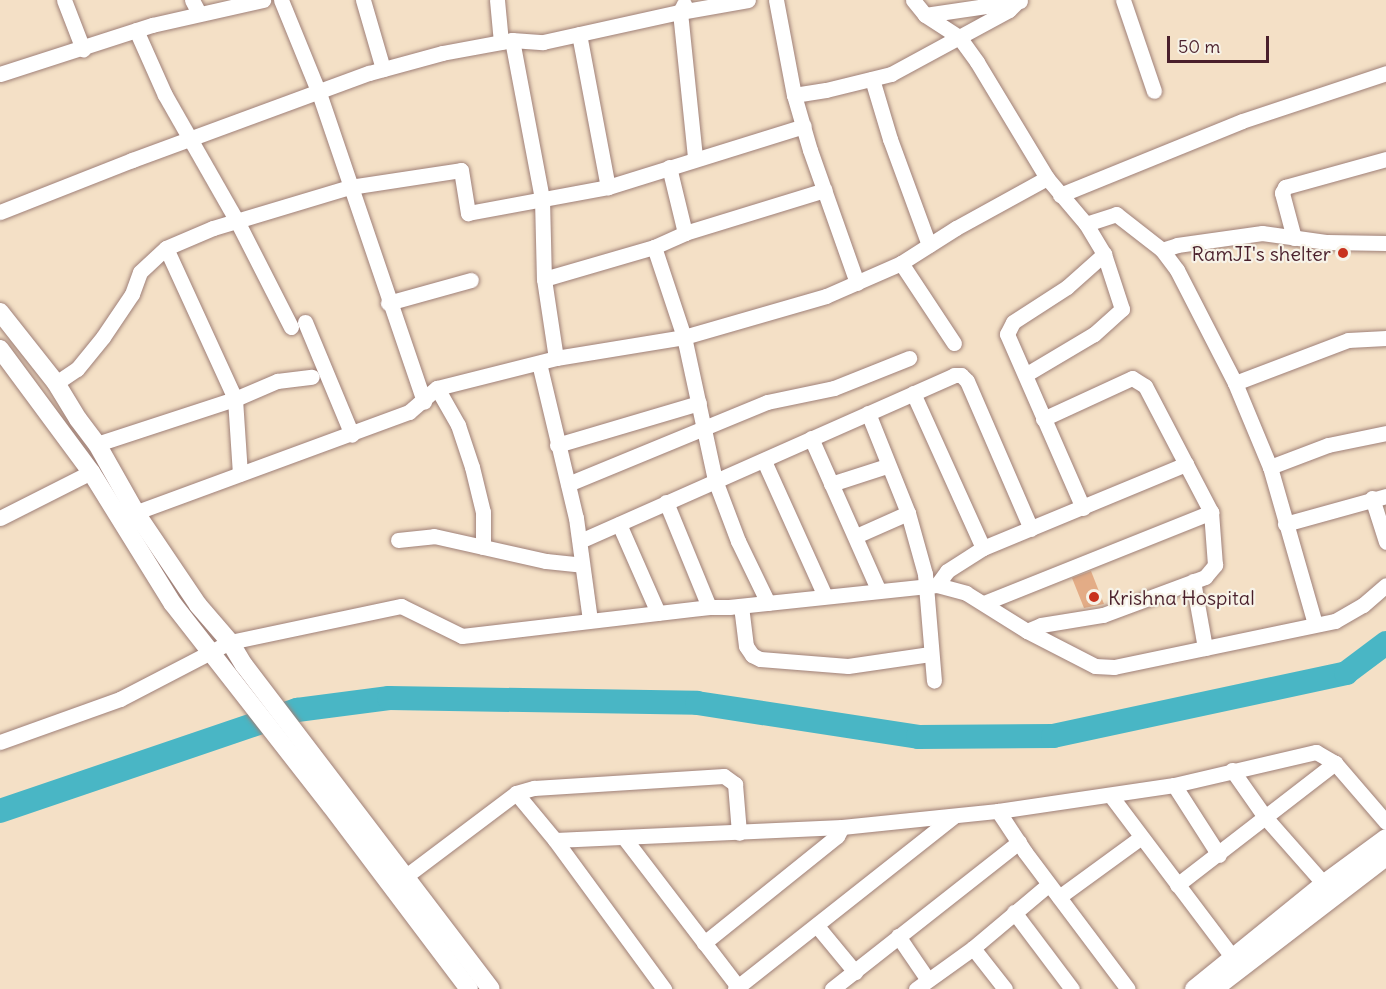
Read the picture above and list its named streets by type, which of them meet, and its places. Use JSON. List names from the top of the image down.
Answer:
{
  "places": ["RamJI's shelter", "Krishna Hospital"],
  "scale_bar": "50 m"
}
